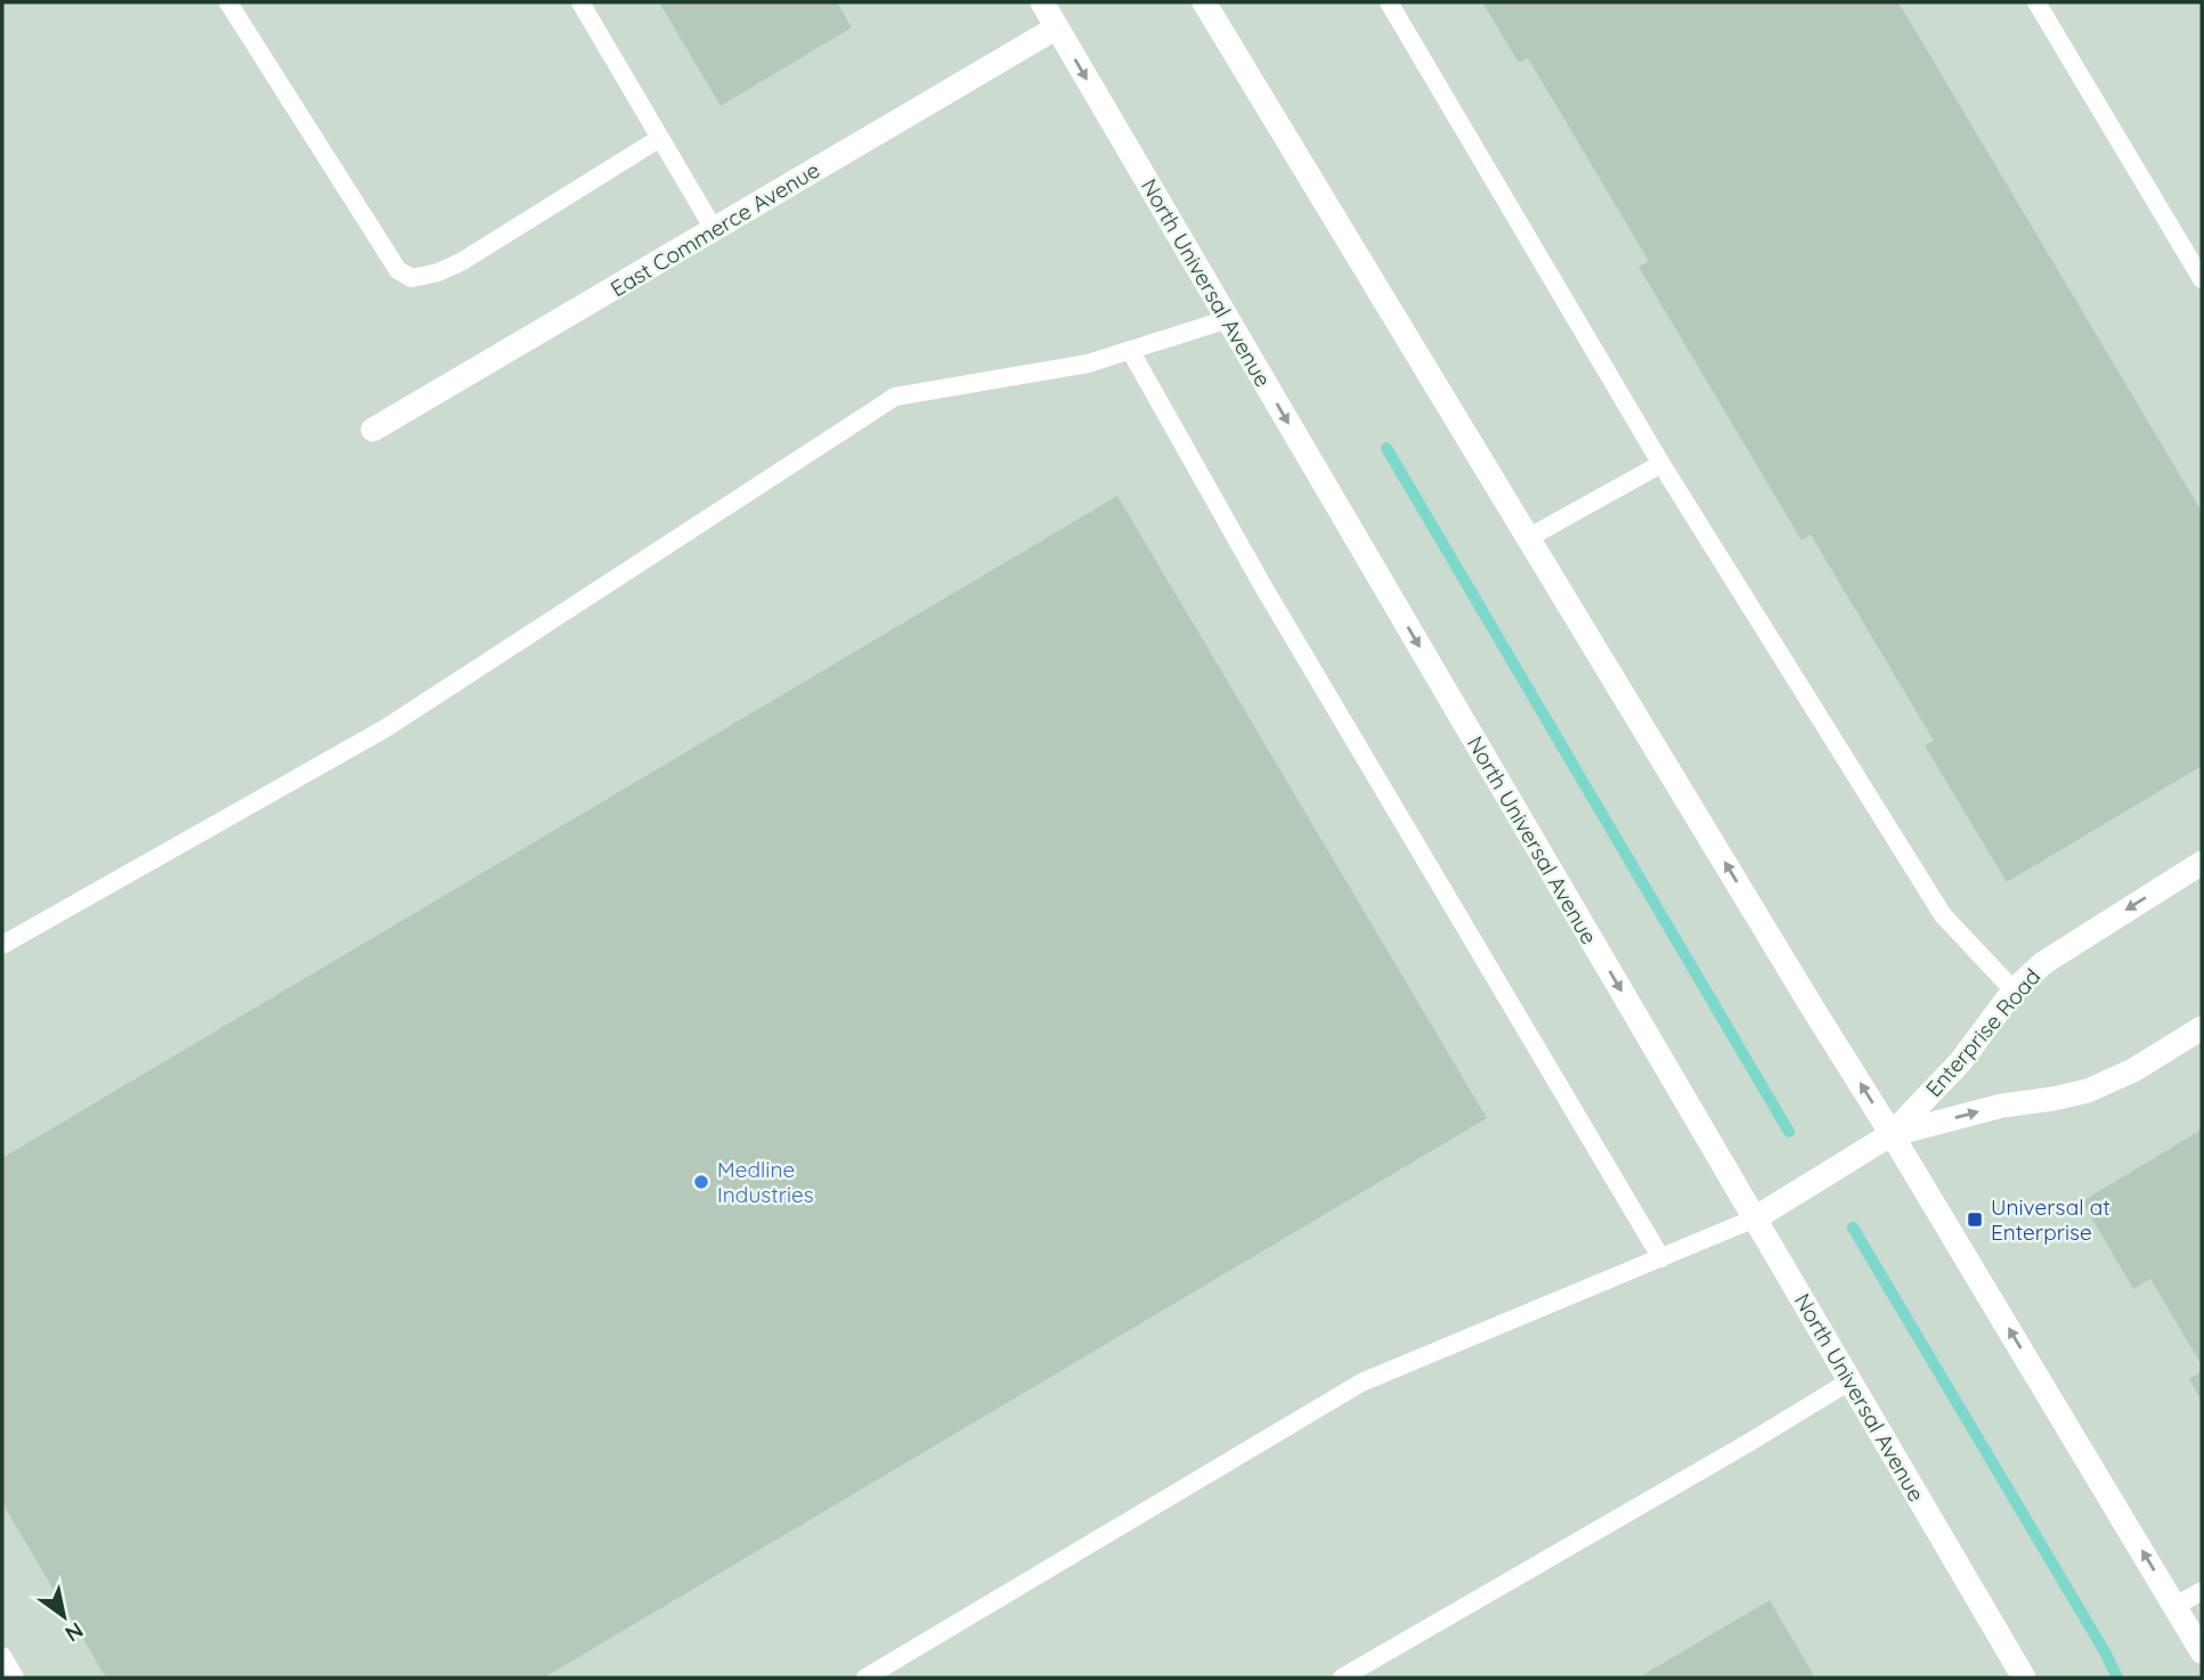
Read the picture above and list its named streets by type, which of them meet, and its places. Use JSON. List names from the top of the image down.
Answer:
{
  "streets": {
    "street": ["East Commerce Avenue", "North Universal Avenue", "Enterprise Road"]
  },
  "crossings": [
    ["East Commerce Avenue", "North Universal Avenue"],
    ["North Universal Avenue", "Enterprise Road"]
  ],
  "places": {
    "other": ["Medline Industries"],
    "transit": ["Universal at Enterprise"]
  },
  "north": "bottom right"
}
